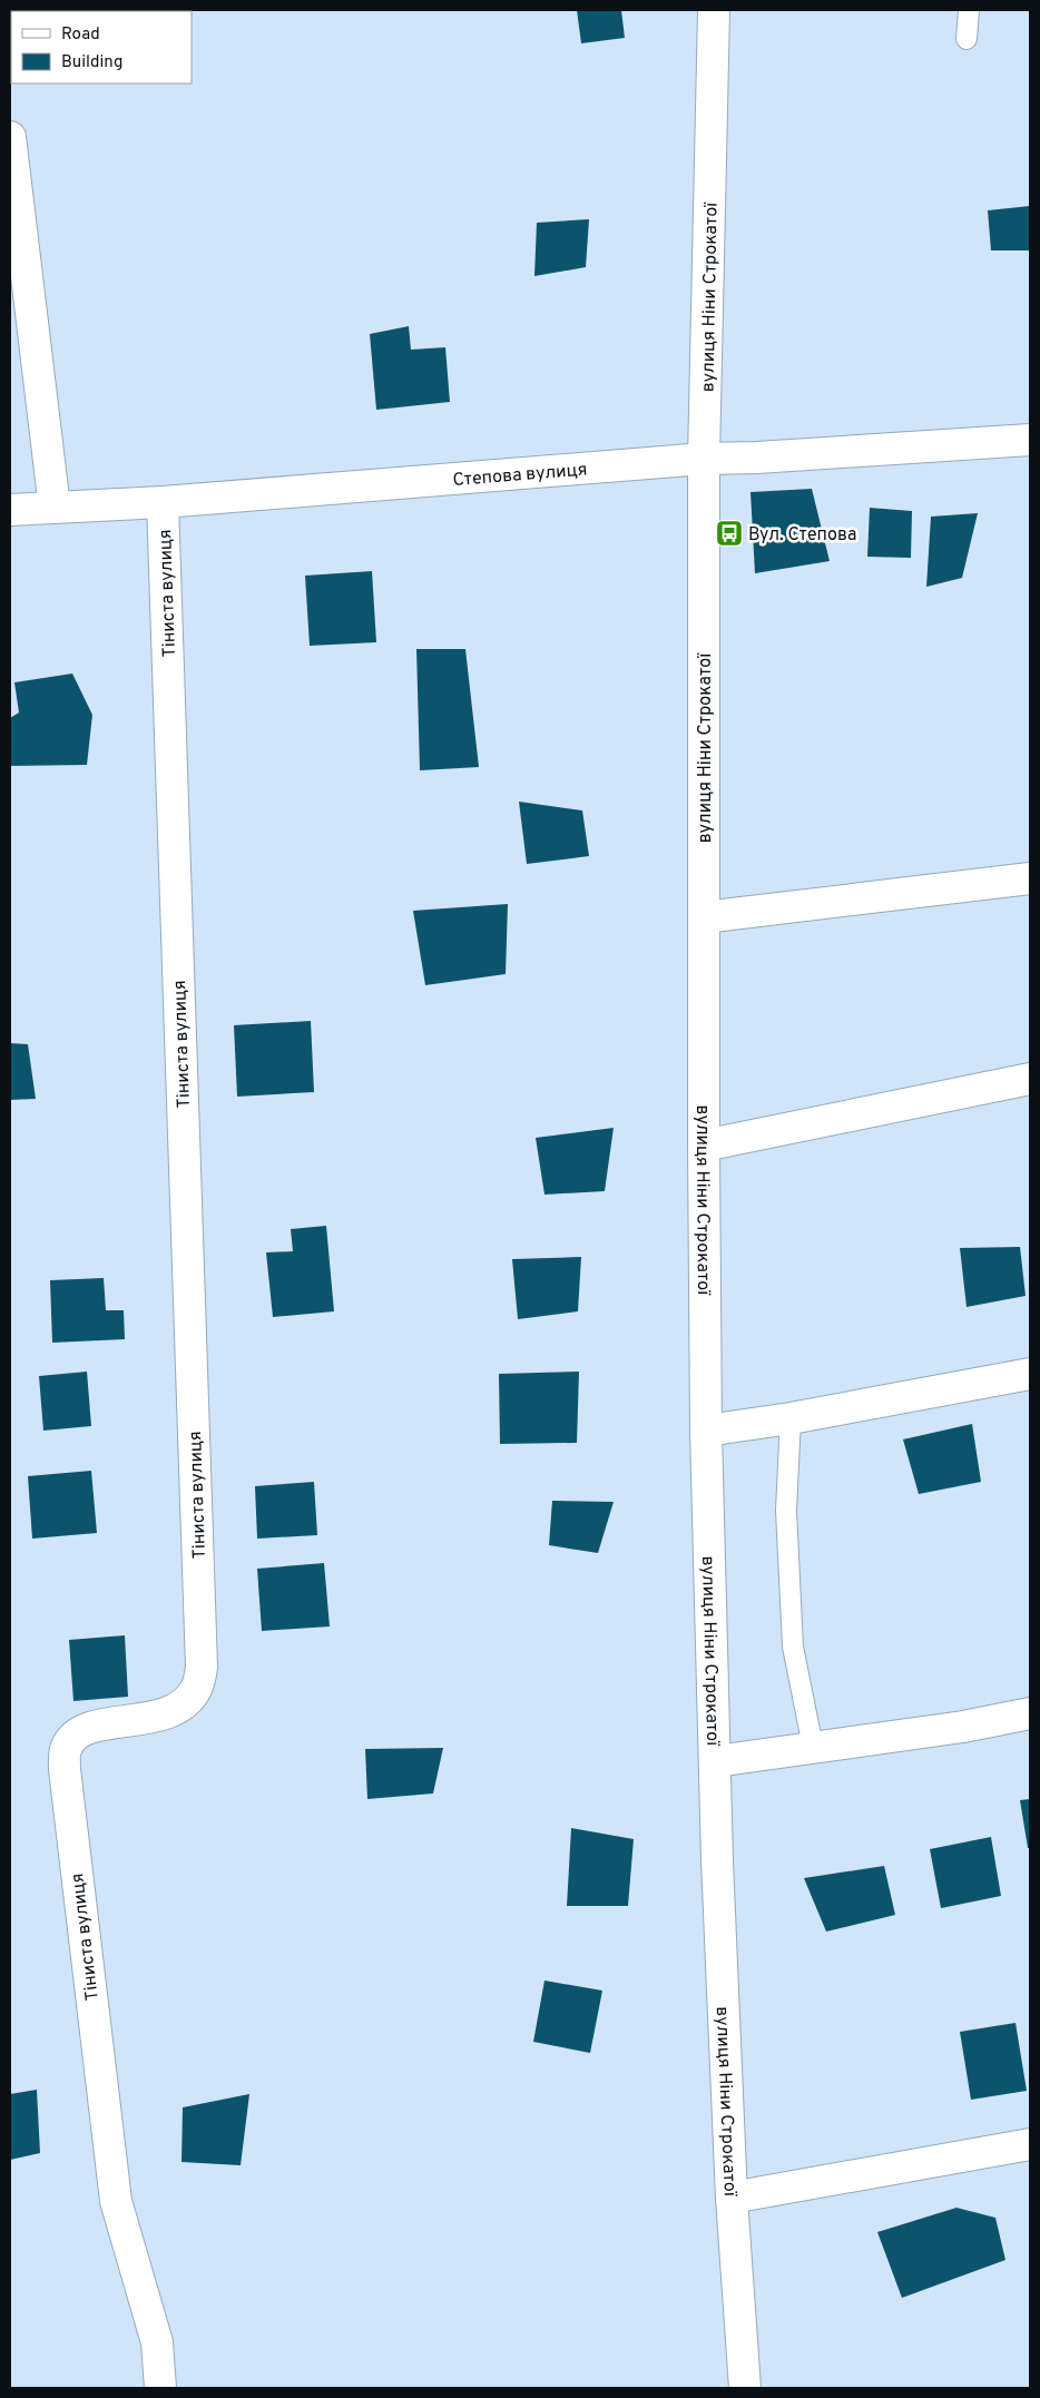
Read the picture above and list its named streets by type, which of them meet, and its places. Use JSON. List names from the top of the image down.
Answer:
{
  "streets": {
    "street": ["вулиця Ніни Строкатої", "Степова вулиця", "Тіниста вулиця"]
  },
  "crossings": [
    ["вулиця Ніни Строкатої", "Степова вулиця"],
    ["Степова вулиця", "Тіниста вулиця"]
  ],
  "places": {
    "bus stop": ["Вул. Степова"]
  },
  "legend": ["Road", "Building"]
}
